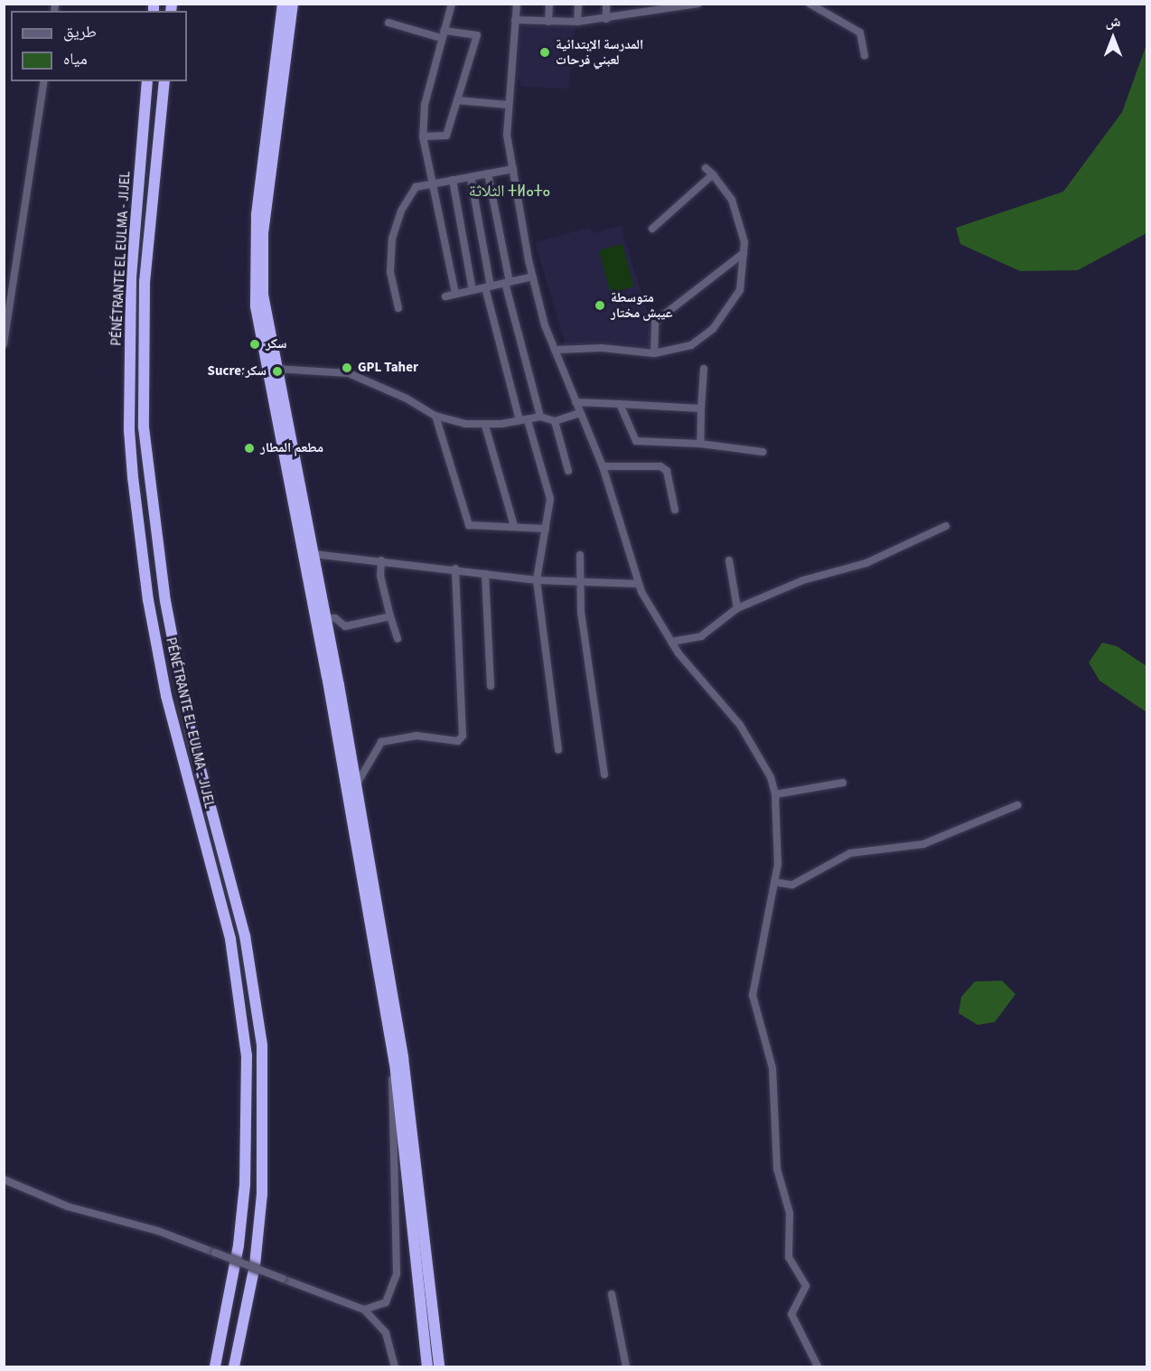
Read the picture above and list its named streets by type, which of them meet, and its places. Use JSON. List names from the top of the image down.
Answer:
{
  "streets": {
    "highway": ["PÉNÉTRANTE EL EULMA - JIJEL"]
  },
  "districts": ["الثلاثة ⵜⵍⴰⵜⴰ"],
  "places": [
    "المدرسة الإبتدائية لعبني فرحات",
    "متوسطة عيبش مختار",
    "سكر",
    "GPL Taher",
    "Sucre;سكر",
    "مطعم المطار"
  ],
  "legend": ["طريق", "مياه"],
  "north": "top"
}
